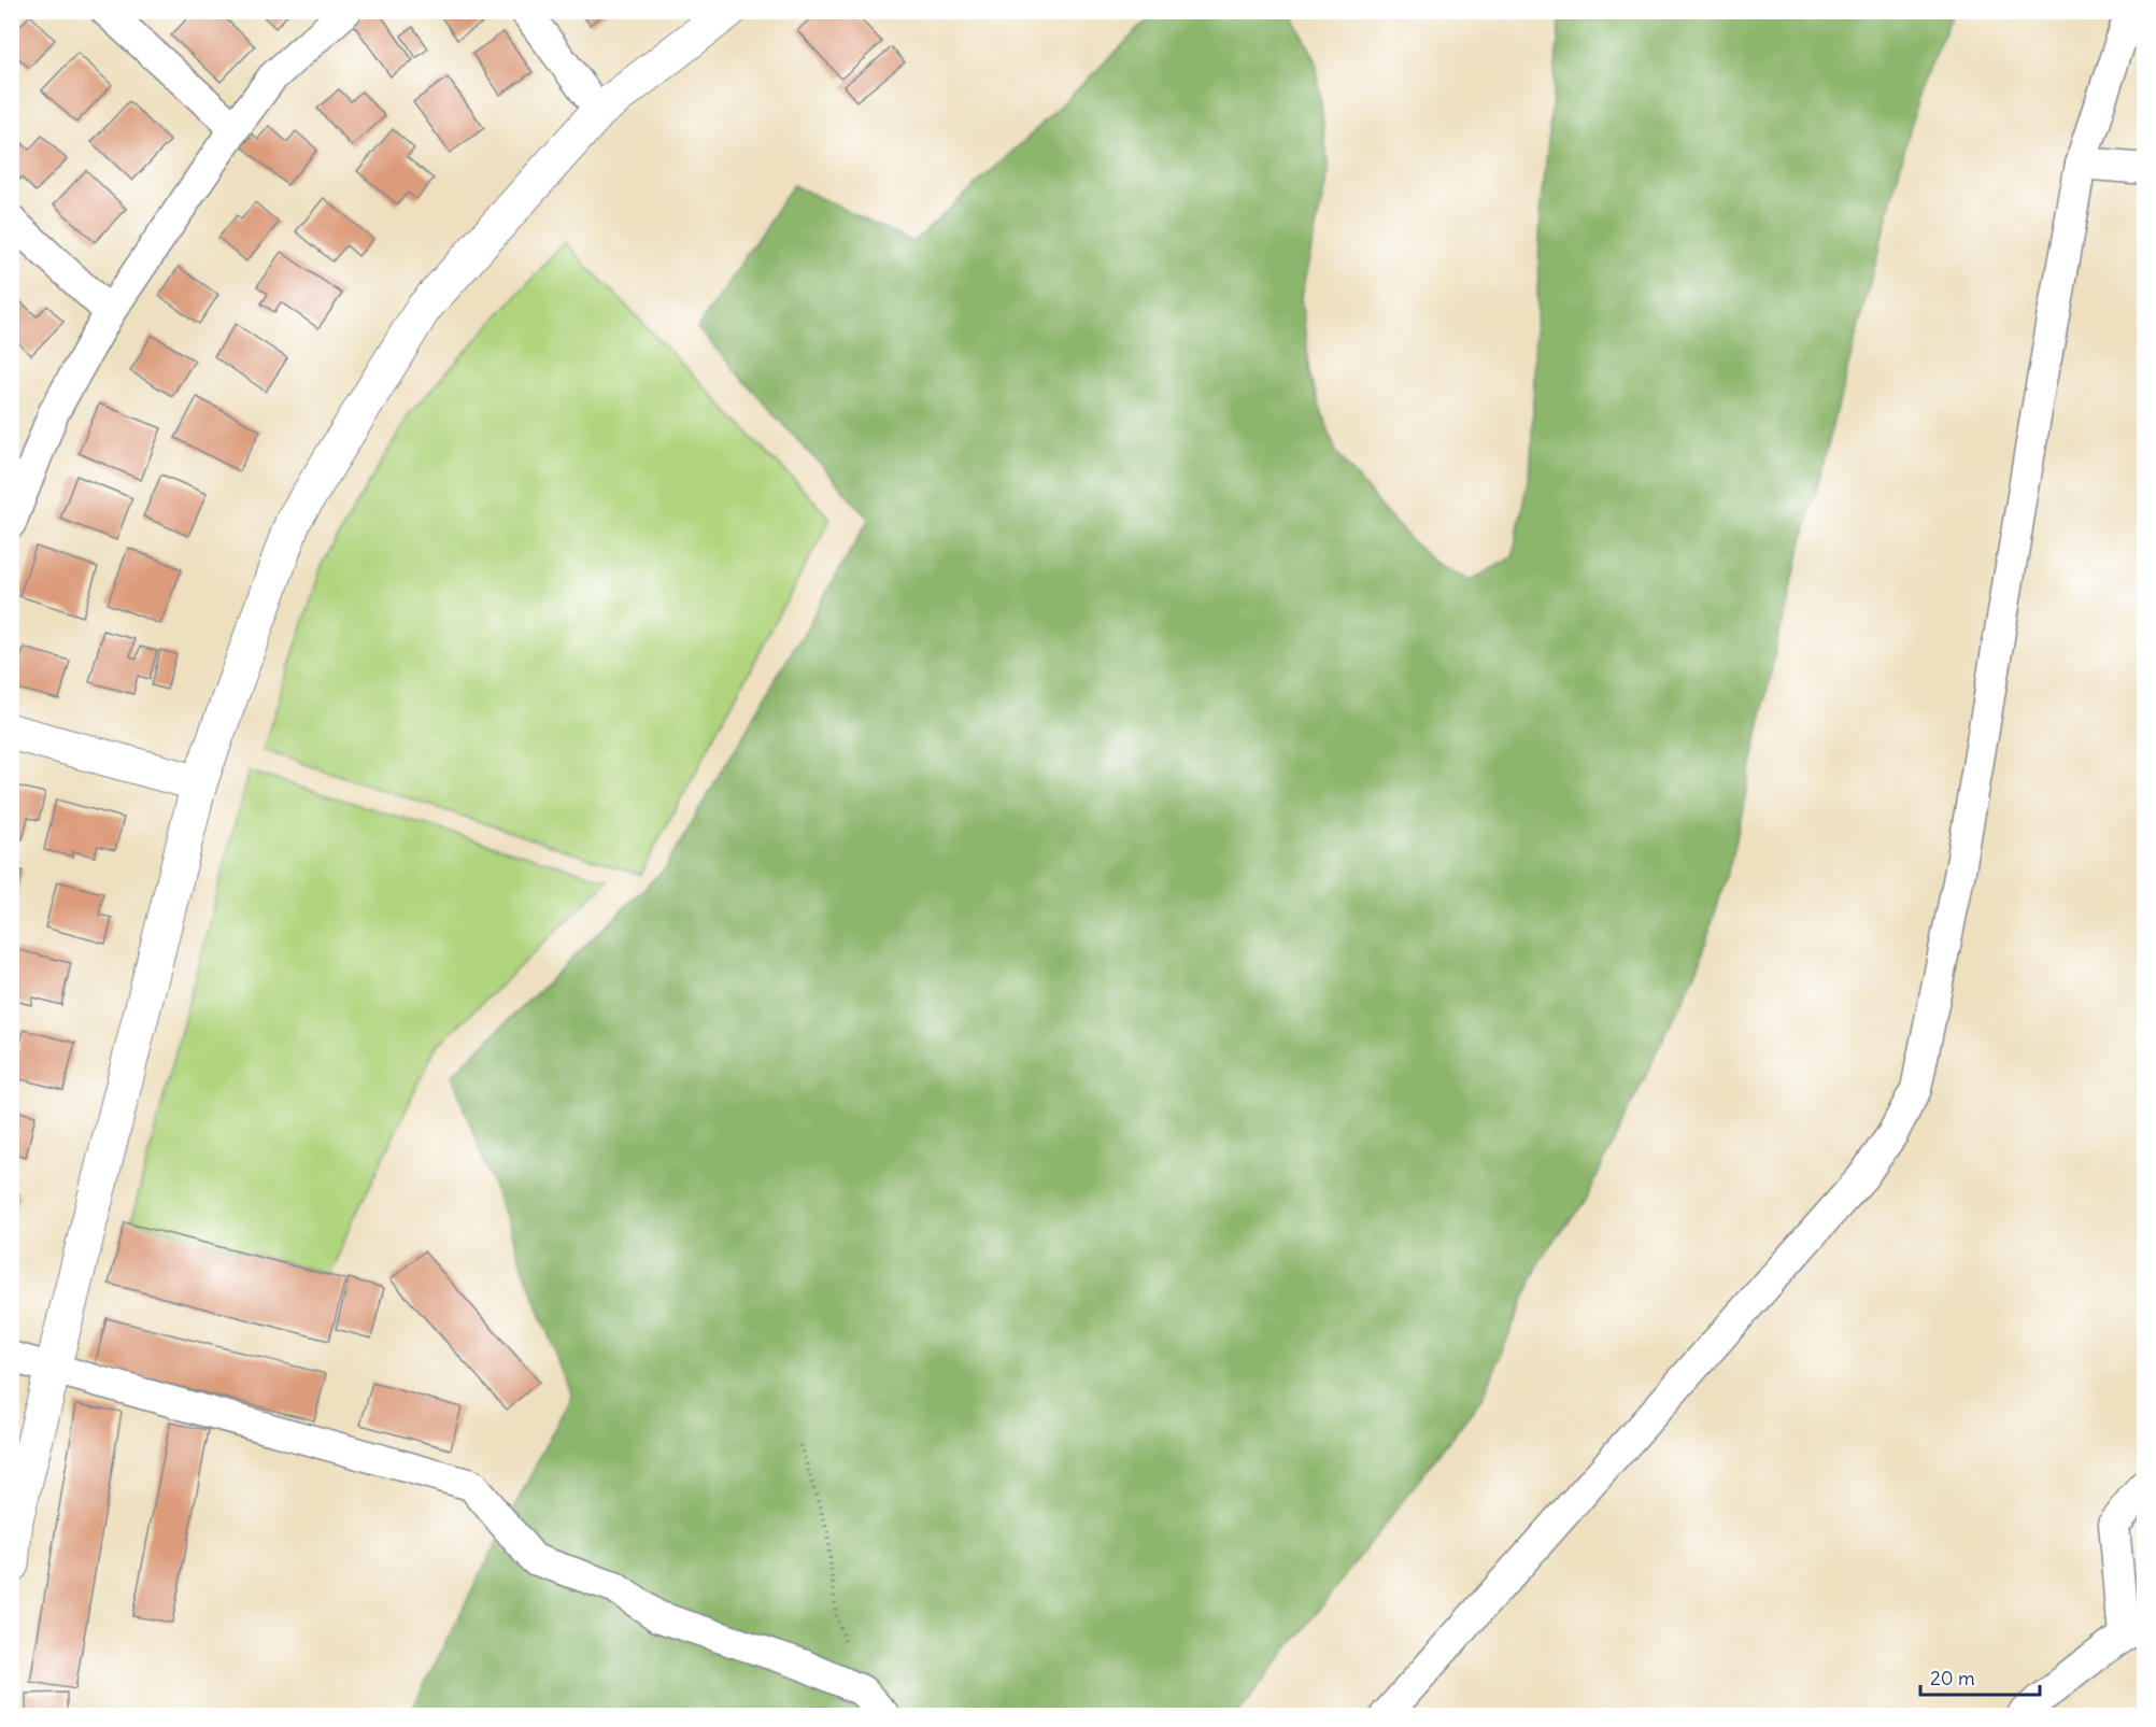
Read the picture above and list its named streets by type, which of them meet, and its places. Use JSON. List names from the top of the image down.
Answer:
{
  "scale_bar": "20 m"
}
